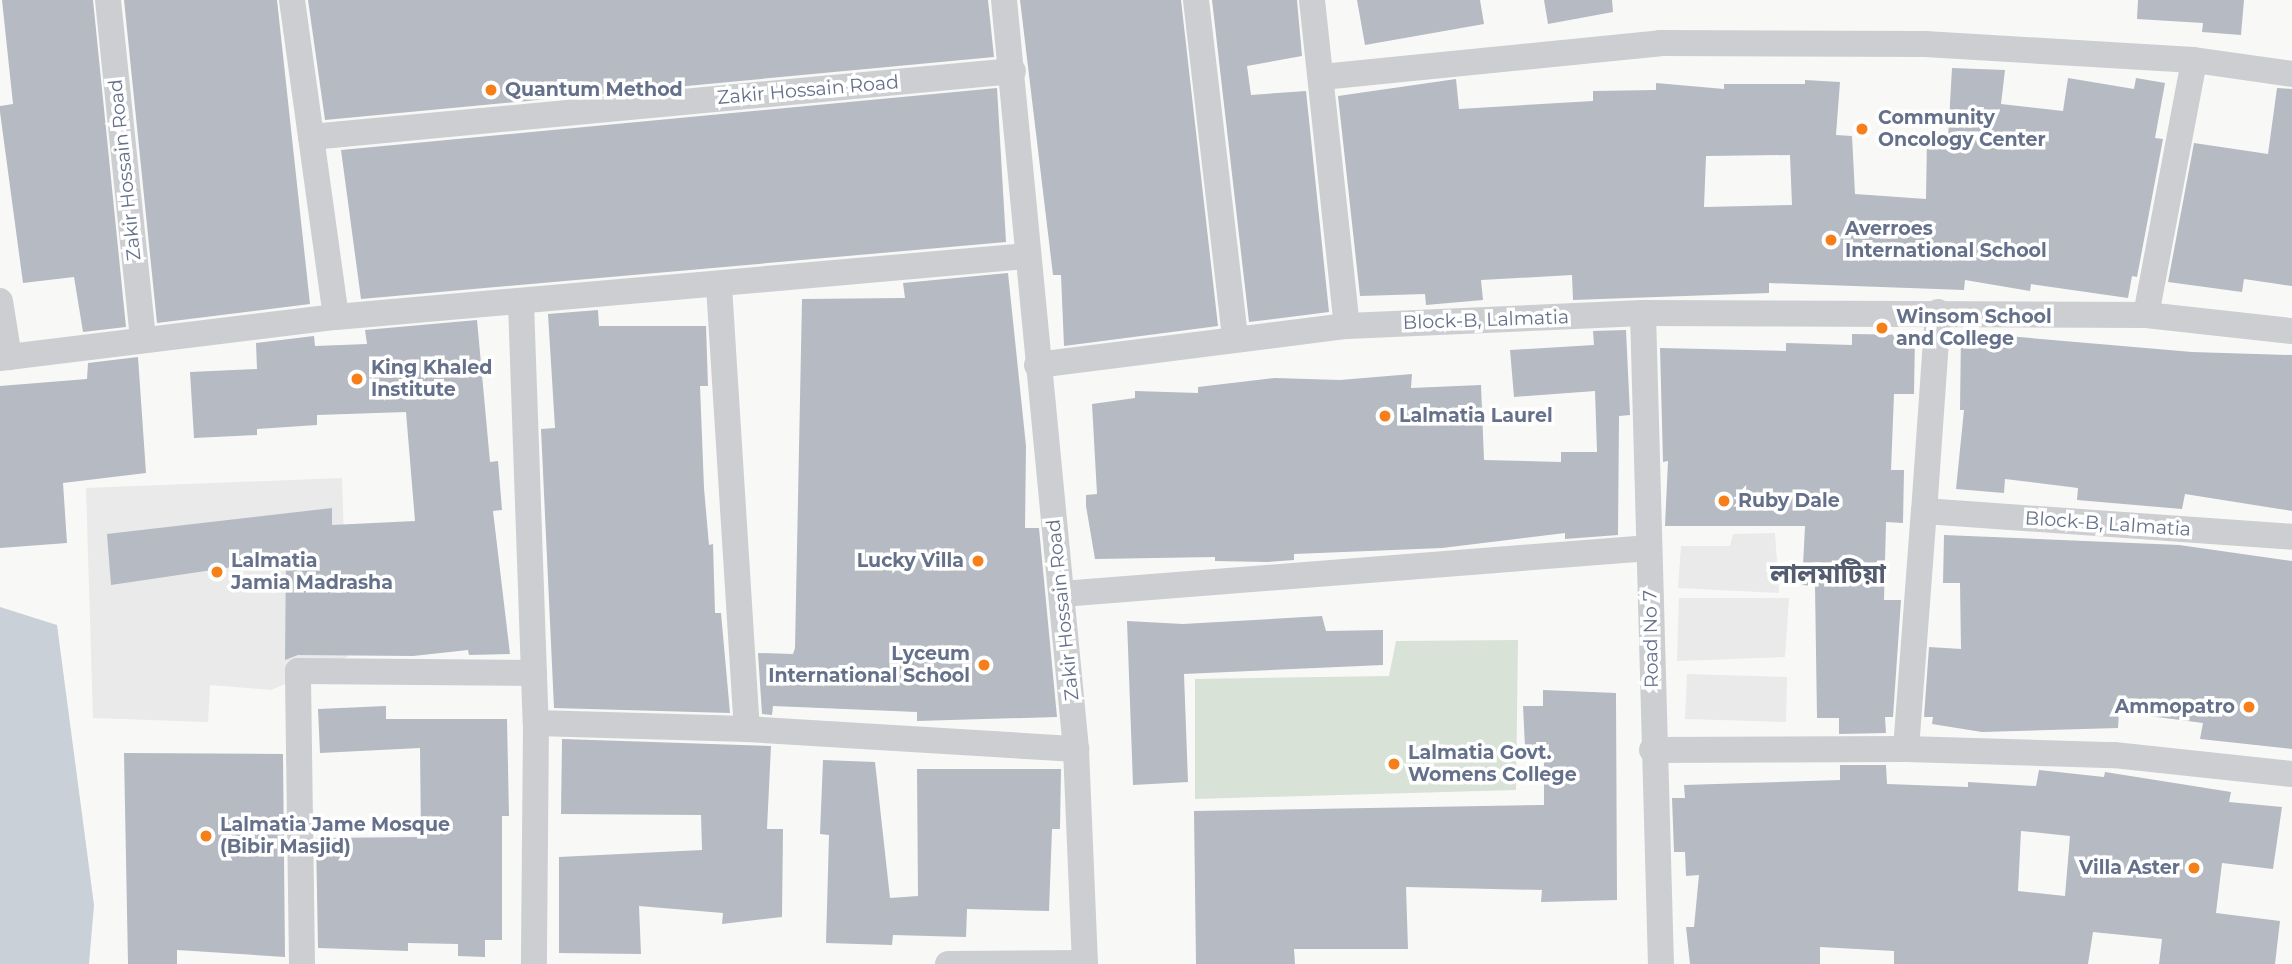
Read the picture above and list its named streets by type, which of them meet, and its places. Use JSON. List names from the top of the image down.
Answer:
{
  "streets": {
    "street": ["Zakir Hossain Road", "Block-B, Lalmatia", "Road No 7"]
  },
  "crossings": [
    ["Zakir Hossain Road", "Block-B, Lalmatia"],
    ["Block-B, Lalmatia", "Road No 7"]
  ],
  "districts": ["লালমাটিয়া"],
  "places": [
    "Quantum Method",
    "Community Oncology Center",
    "Averroes International School",
    "Winsom School and College",
    "King Khaled Institute",
    "Lalmatia Laurel",
    "Ruby Dale",
    "Lucky Villa",
    "Lalmatia Jamia Madrasha",
    "Lyceum International School",
    "Ammopatro",
    "Lalmatia Govt. Womens College",
    "Lalmatia Jame Mosque (Bibir Masjid)",
    "Villa Aster"
  ]
}
